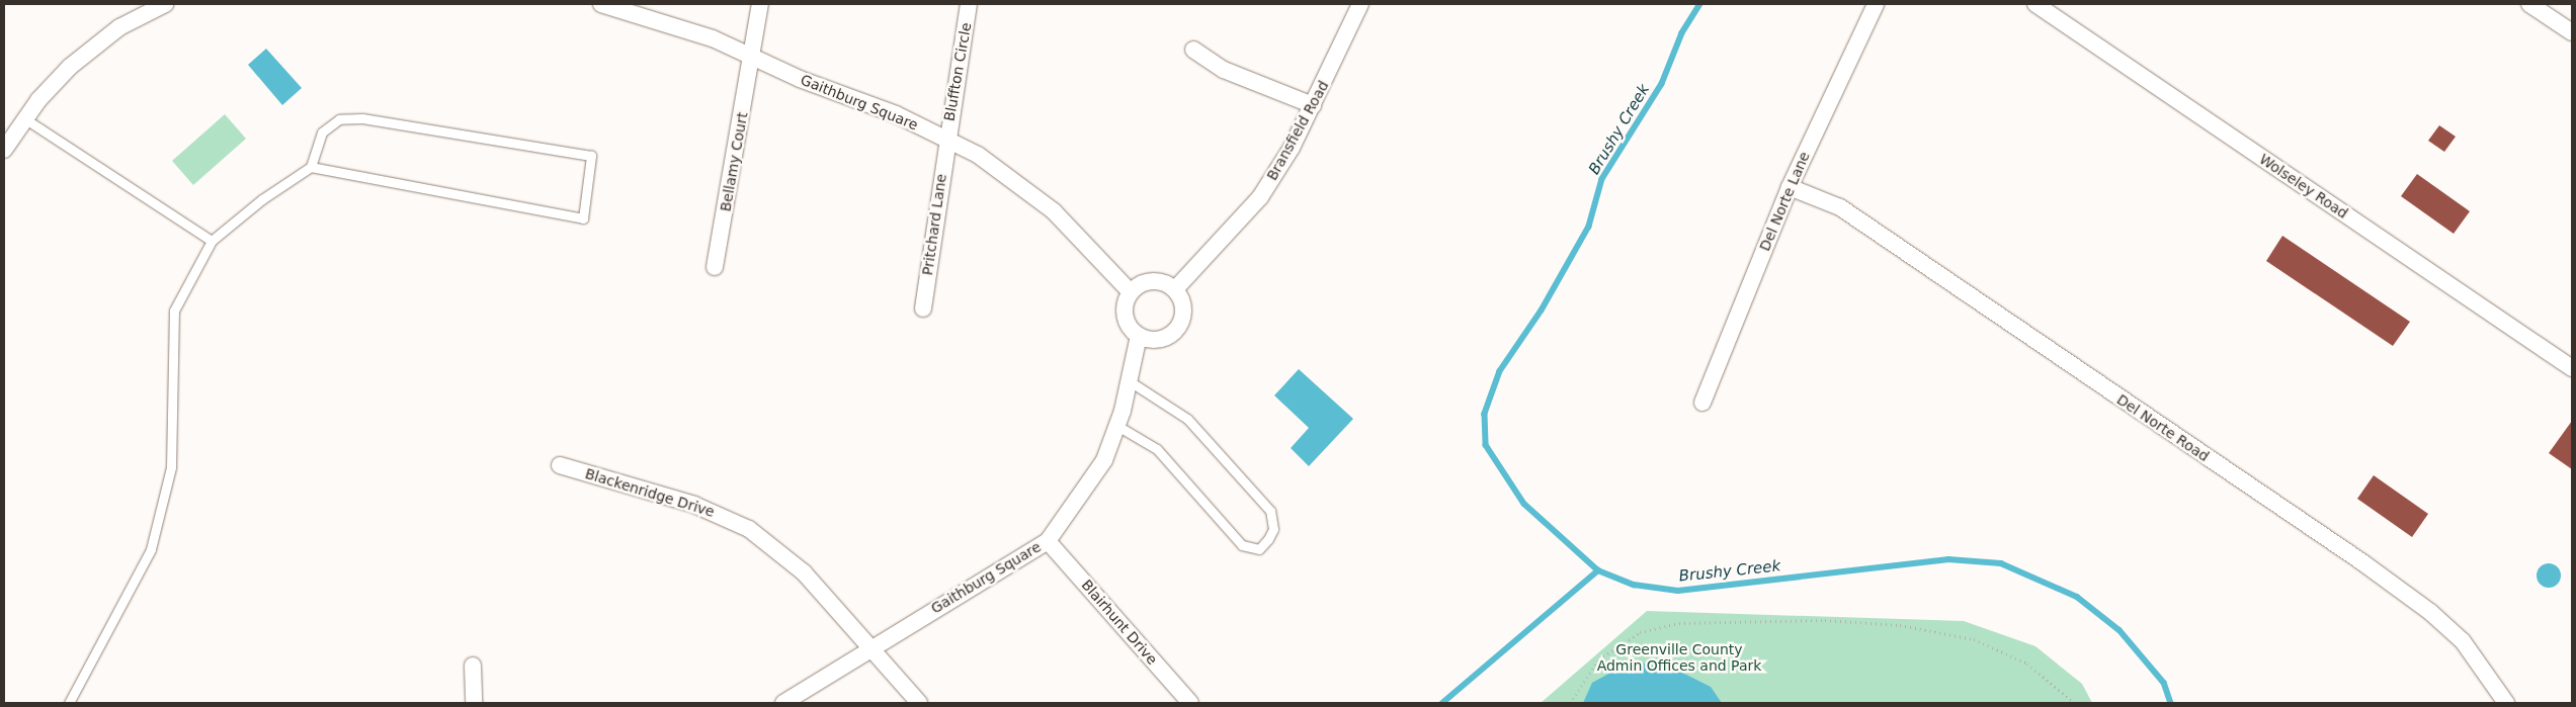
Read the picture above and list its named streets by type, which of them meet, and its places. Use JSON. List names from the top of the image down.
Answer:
{
  "streets": {
    "street": [
      "Bluffton Circle",
      "Gaithburg Square",
      "Bransfield Road",
      "Bellamy Court",
      "Wolseley Road",
      "Del Norte Lane",
      "Pritchard Lane",
      "Del Norte Road",
      "Blackenridge Drive",
      "Blairhunt Drive"
    ]
  },
  "crossings": [
    ["Bluffton Circle", "Gaithburg Square"],
    ["Bluffton Circle", "Pritchard Lane"],
    ["Gaithburg Square", "Bransfield Road"],
    ["Gaithburg Square", "Bellamy Court"],
    ["Gaithburg Square", "Pritchard Lane"],
    ["Gaithburg Square", "Blackenridge Drive"],
    ["Gaithburg Square", "Blairhunt Drive"],
    ["Del Norte Lane", "Del Norte Road"]
  ],
  "water": ["Brushy Creek"],
  "parks": ["Greenville County Admin Offices and Park"]
}
